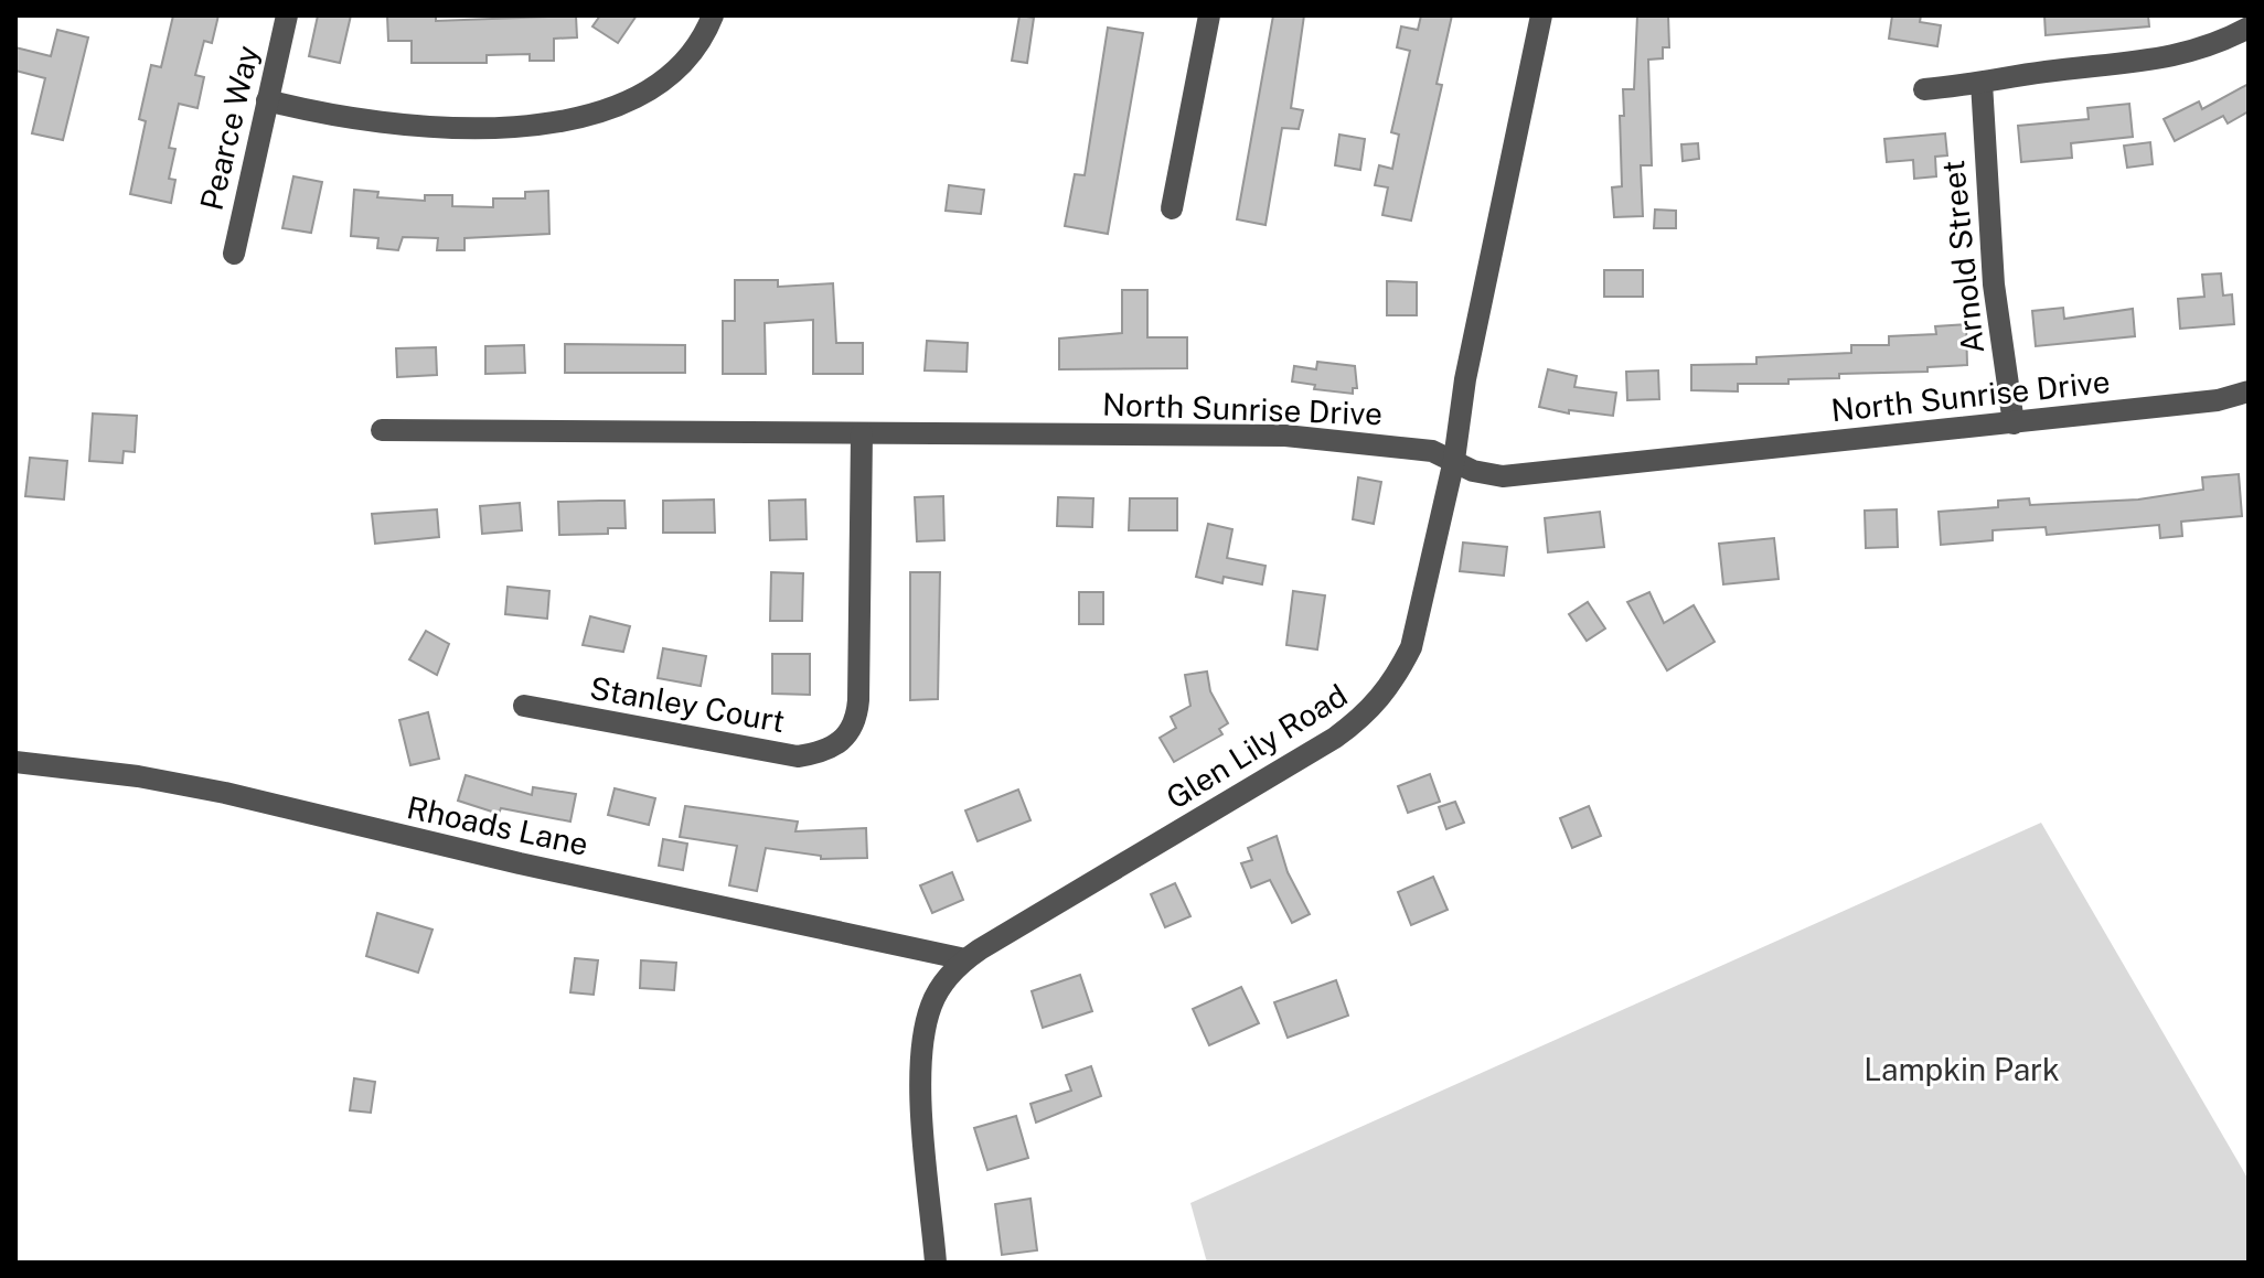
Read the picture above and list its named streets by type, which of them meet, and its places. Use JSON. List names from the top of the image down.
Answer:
{
  "streets": {
    "street": [
      "Pearce Way",
      "Arnold Street",
      "North Sunrise Drive",
      "Stanley Court",
      "Glen Lily Road",
      "Rhoads Lane"
    ]
  },
  "crossings": [
    ["Arnold Street", "North Sunrise Drive"],
    ["North Sunrise Drive", "Stanley Court"],
    ["North Sunrise Drive", "Glen Lily Road"],
    ["Glen Lily Road", "Rhoads Lane"]
  ],
  "parks": ["Lampkin Park"]
}
